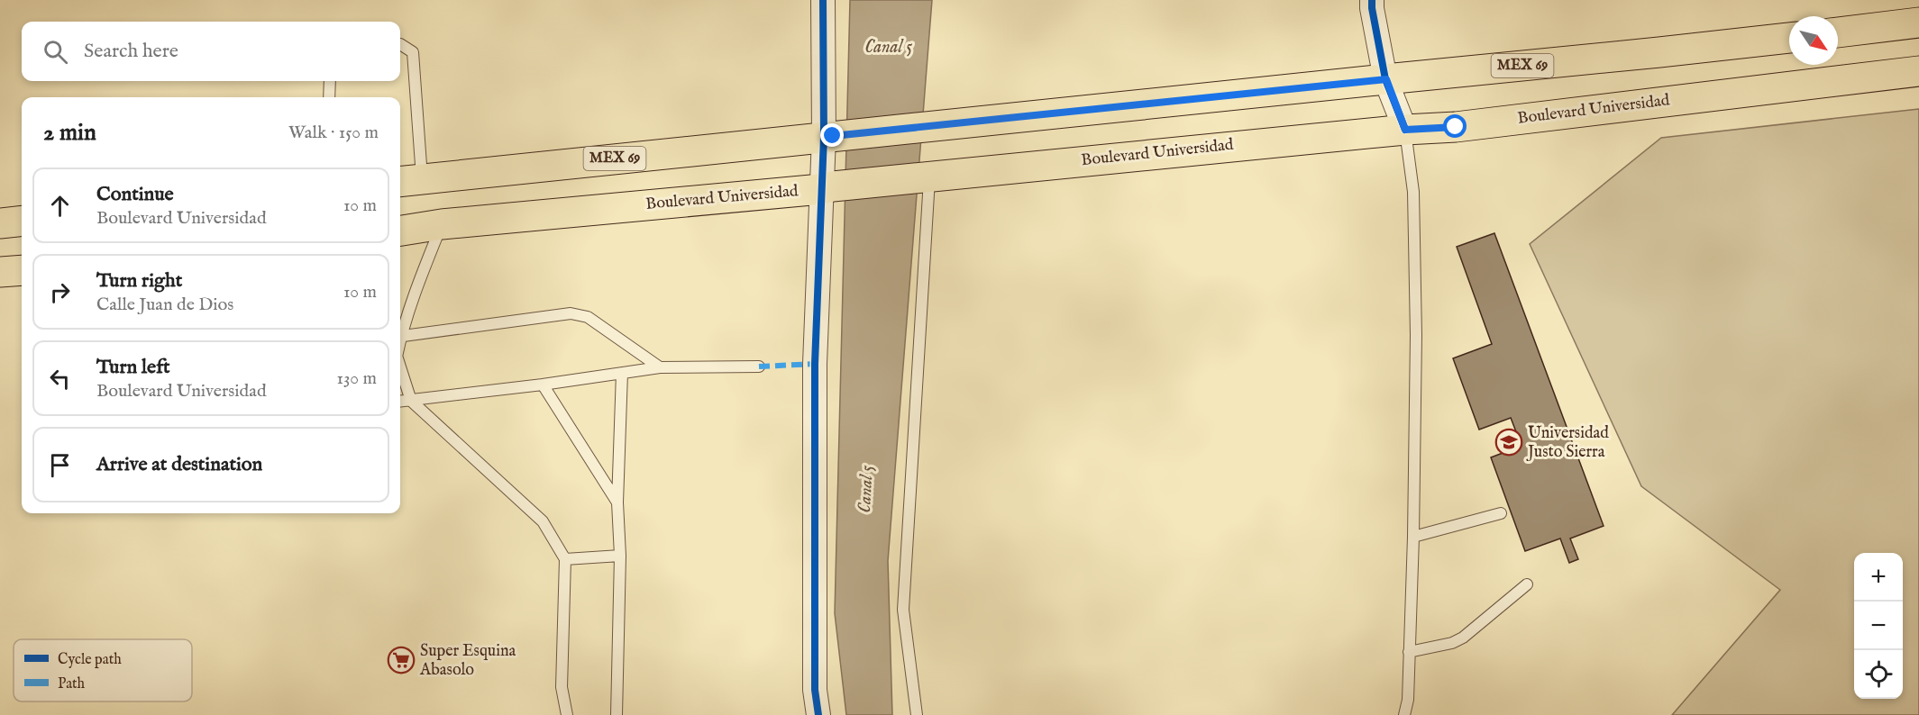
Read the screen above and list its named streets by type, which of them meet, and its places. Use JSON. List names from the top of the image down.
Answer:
{
  "streets": {
    "main road": ["MEX 69", "Boulevard Universidad"]
  },
  "water": ["Canal 5"],
  "places": {
    "school or university": ["Universidad Justo Sierra"],
    "supermarket": ["Super Esquina Abasolo"]
  },
  "legend": ["Cycle path", "Path"],
  "north": "bottom right",
  "page": {
    "search": "Search here",
    "heading": ["2 min", "Walk · 150 m"],
    "list": [
      ["Continue", "Boulevard Universidad", "10 m"],
      ["Turn right", "Calle Juan de Dios", "10 m"],
      ["Turn left", "Boulevard Universidad", "130 m"],
      "Arrive at destination"
    ],
    "map_buttons": ["+", "−"]
  }
}
